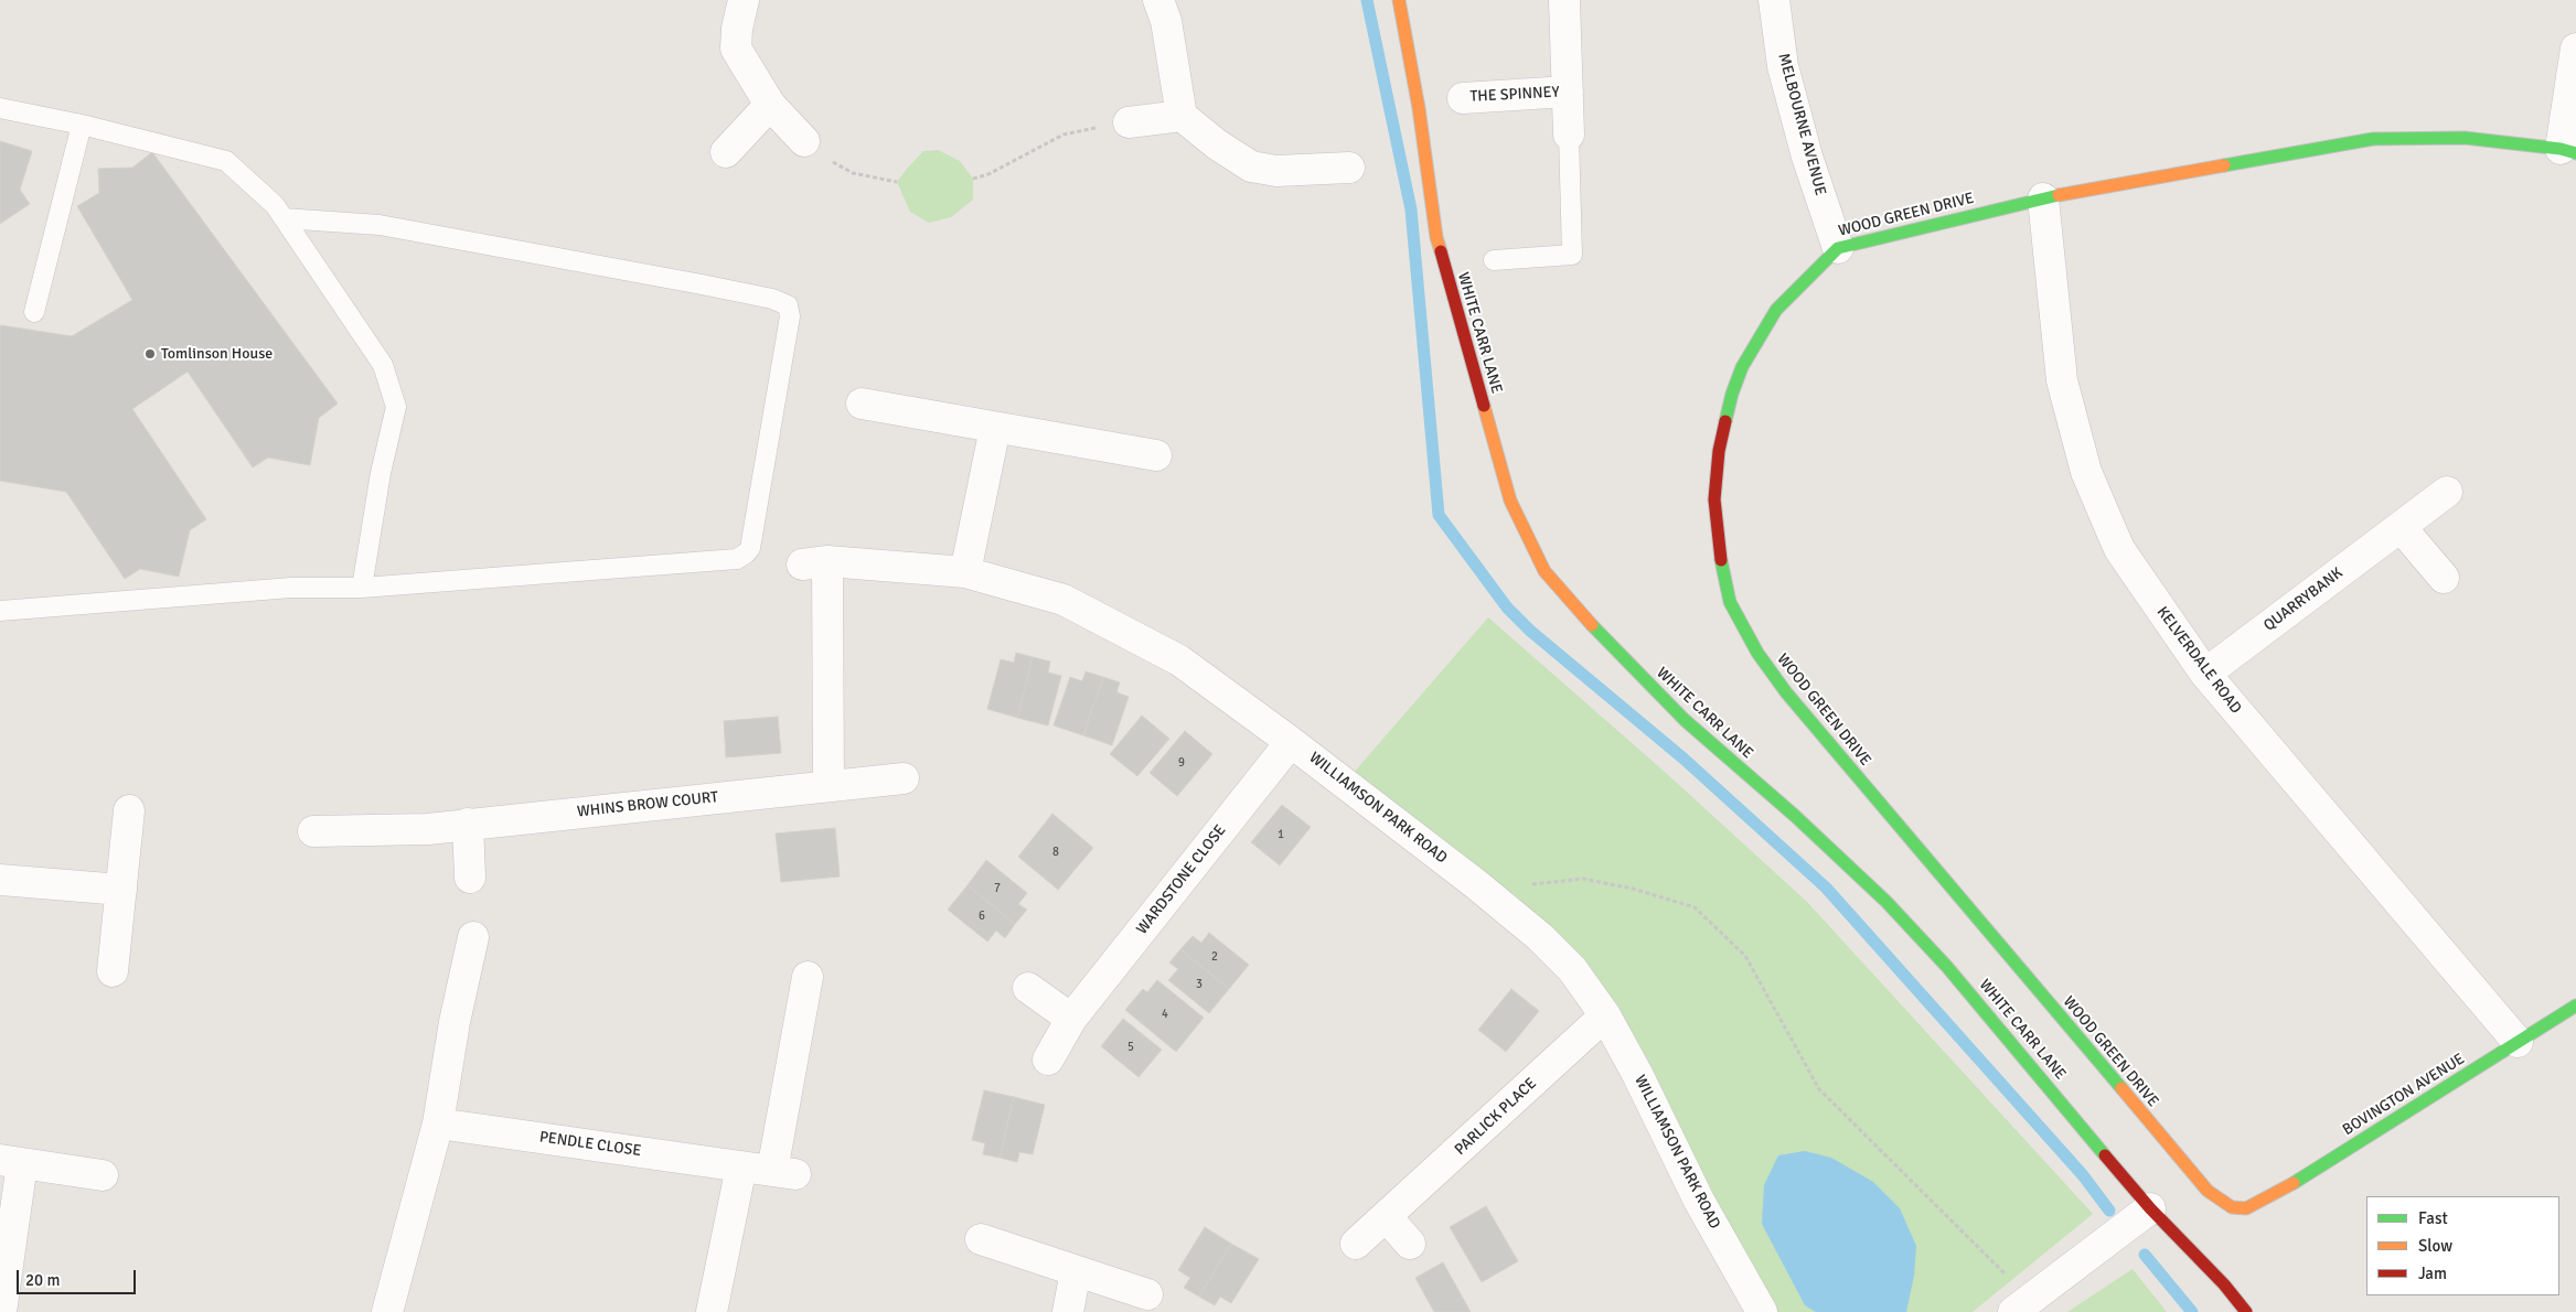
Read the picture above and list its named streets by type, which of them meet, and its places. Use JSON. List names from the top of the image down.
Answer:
{
  "streets": {
    "street": [
      "THE SPINNEY",
      "MELBOURNE AVENUE",
      "WOOD GREEN DRIVE",
      "WHITE CARR LANE",
      "QUARRYBANK",
      "KELVERDALE ROAD",
      "WHINS BROW COURT",
      "WILLIAMSON PARK ROAD",
      "WARDSTONE CLOSE",
      "BOVINGTON AVENUE",
      "PARLICK PLACE",
      "PENDLE CLOSE"
    ]
  },
  "crossings": [
    ["MELBOURNE AVENUE", "WOOD GREEN DRIVE"],
    ["WOOD GREEN DRIVE", "KELVERDALE ROAD"],
    ["WOOD GREEN DRIVE", "BOVINGTON AVENUE"],
    ["QUARRYBANK", "KELVERDALE ROAD"],
    ["KELVERDALE ROAD", "BOVINGTON AVENUE"],
    ["WHINS BROW COURT", "WILLIAMSON PARK ROAD"],
    ["WILLIAMSON PARK ROAD", "WARDSTONE CLOSE"],
    ["WILLIAMSON PARK ROAD", "PARLICK PLACE"]
  ],
  "places": ["Tomlinson House"],
  "house_numbers": [
    "9",
    "1",
    "8",
    "7",
    "6",
    "2",
    "3",
    "4",
    "5"
  ],
  "legend": ["Fast", "Slow", "Jam"],
  "scale_bar": "20 m"
}
